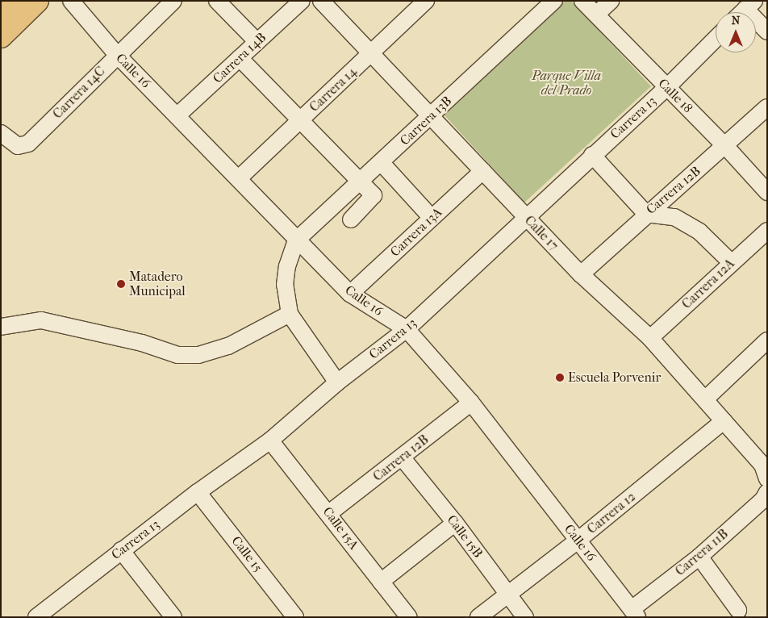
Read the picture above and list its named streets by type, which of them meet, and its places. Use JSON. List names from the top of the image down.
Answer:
{
  "streets": {
    "street": [
      "Carrera 14B",
      "Calle 16",
      "Carrera 14",
      "Carrera 14C",
      "Calle 18",
      "Carrera 13",
      "Carrera 13B",
      "Carrera 12B",
      "Carrera 13A",
      "Calle 17",
      "Carrera 12A",
      "Carrera 12",
      "Calle 15A",
      "Calle 15B",
      "Carrera 11B",
      "Calle 15"
    ]
  },
  "crossings": [
    ["Carrera 14B", "Calle 16"],
    ["Calle 16", "Carrera 14"],
    ["Calle 16", "Carrera 14C"],
    ["Calle 16", "Carrera 13"],
    ["Calle 16", "Carrera 13B"],
    ["Calle 16", "Carrera 12B"],
    ["Calle 16", "Carrera 13A"],
    ["Calle 16", "Carrera 12"],
    ["Calle 16", "Carrera 11B"],
    ["Carrera 14", "Calle 17"],
    ["Calle 18", "Carrera 13"],
    ["Calle 18", "Carrera 12B"],
    ["Carrera 13", "Calle 17"],
    ["Carrera 13", "Calle 15A"],
    ["Carrera 13", "Calle 15"],
    ["Carrera 13B", "Calle 17"],
    ["Carrera 12B", "Calle 17"],
    ["Carrera 12B", "Calle 15A"],
    ["Carrera 12B", "Calle 15B"],
    ["Carrera 13A", "Calle 17"],
    ["Calle 17", "Carrera 12A"],
    ["Calle 17", "Carrera 12"],
    ["Carrera 12", "Calle 15B"]
  ],
  "parks": ["Parque Villa del Prado"],
  "places": ["Matadero Municipal", "Escuela Porvenir"],
  "north": "top"
}
